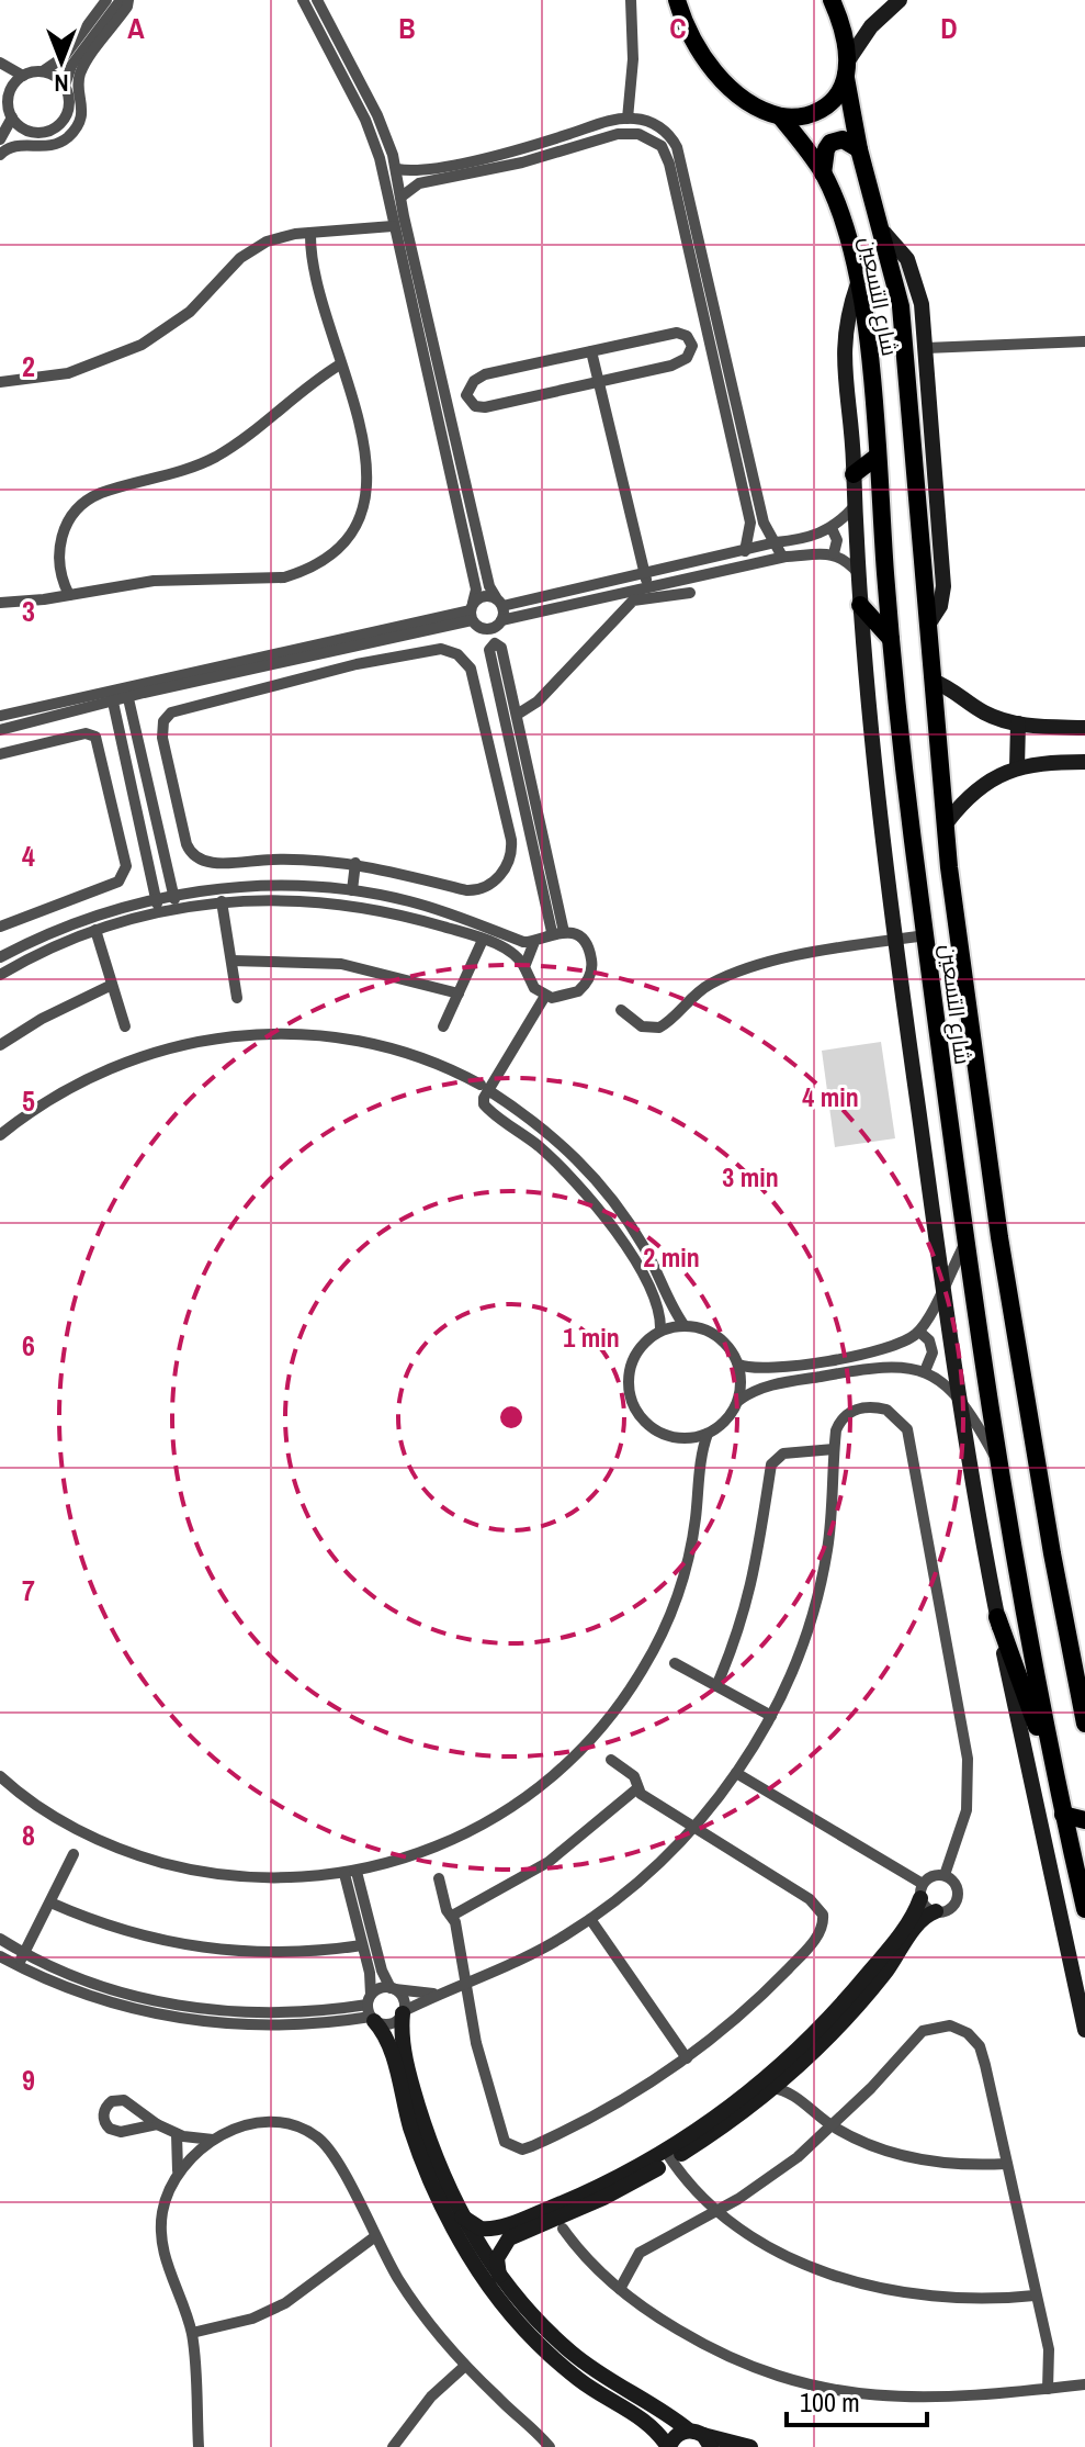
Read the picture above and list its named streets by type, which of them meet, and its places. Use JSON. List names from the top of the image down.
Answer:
{
  "streets": {
    "main road": ["شارع التسعين"]
  },
  "scale_bar": "100 m",
  "north": "bottom",
  "grid": {
    "columns": [
      "A",
      "B",
      "C",
      "D"
    ],
    "rows": [
      "2",
      "3",
      "4",
      "5",
      "6",
      "7",
      "8",
      "9"
    ]
  },
  "rings": [
    "4 min",
    "3 min",
    "2 min",
    "1 min"
  ]
}
